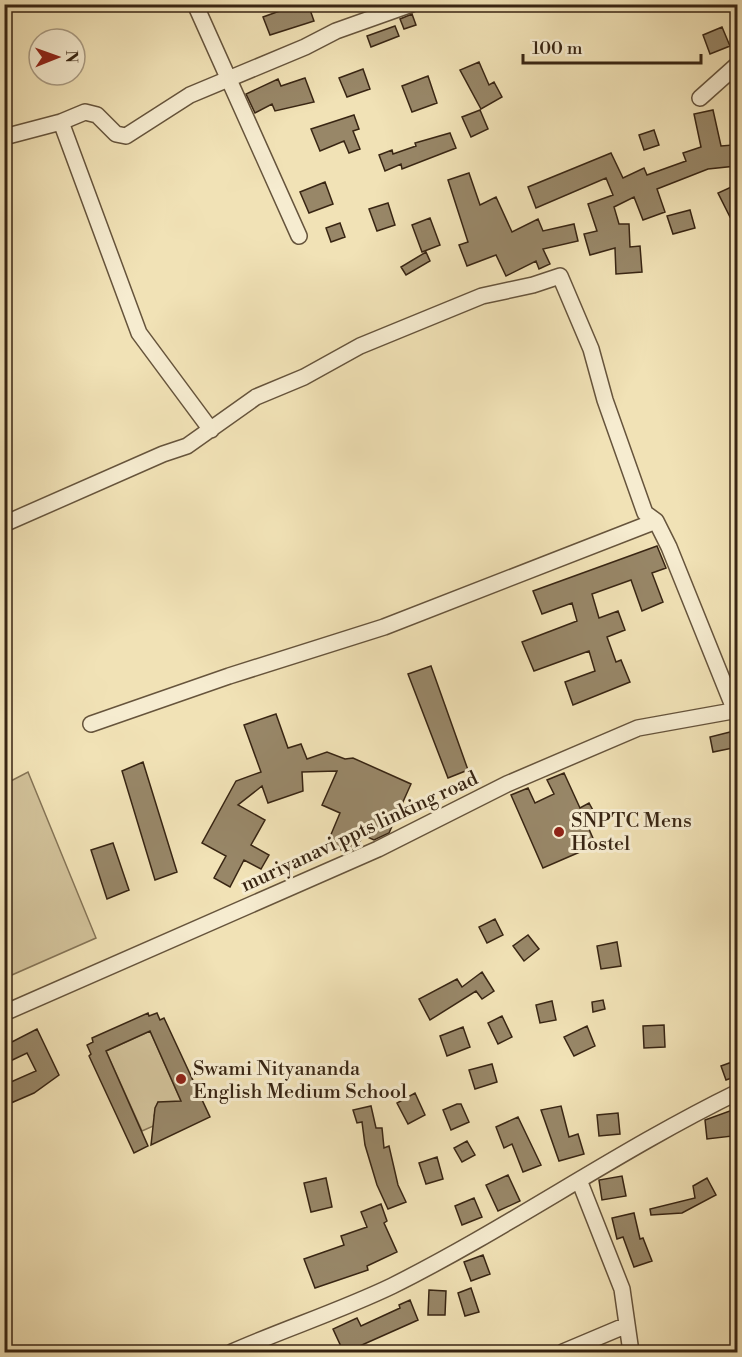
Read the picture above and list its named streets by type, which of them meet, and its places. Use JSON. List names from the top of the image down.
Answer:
{
  "streets": {
    "street": ["muriyanavi ppts linking road"]
  },
  "places": ["SNPTC Mens Hostel", "Swami Nityananda English Medium School"],
  "scale_bar": "100 m",
  "north": "right"
}
